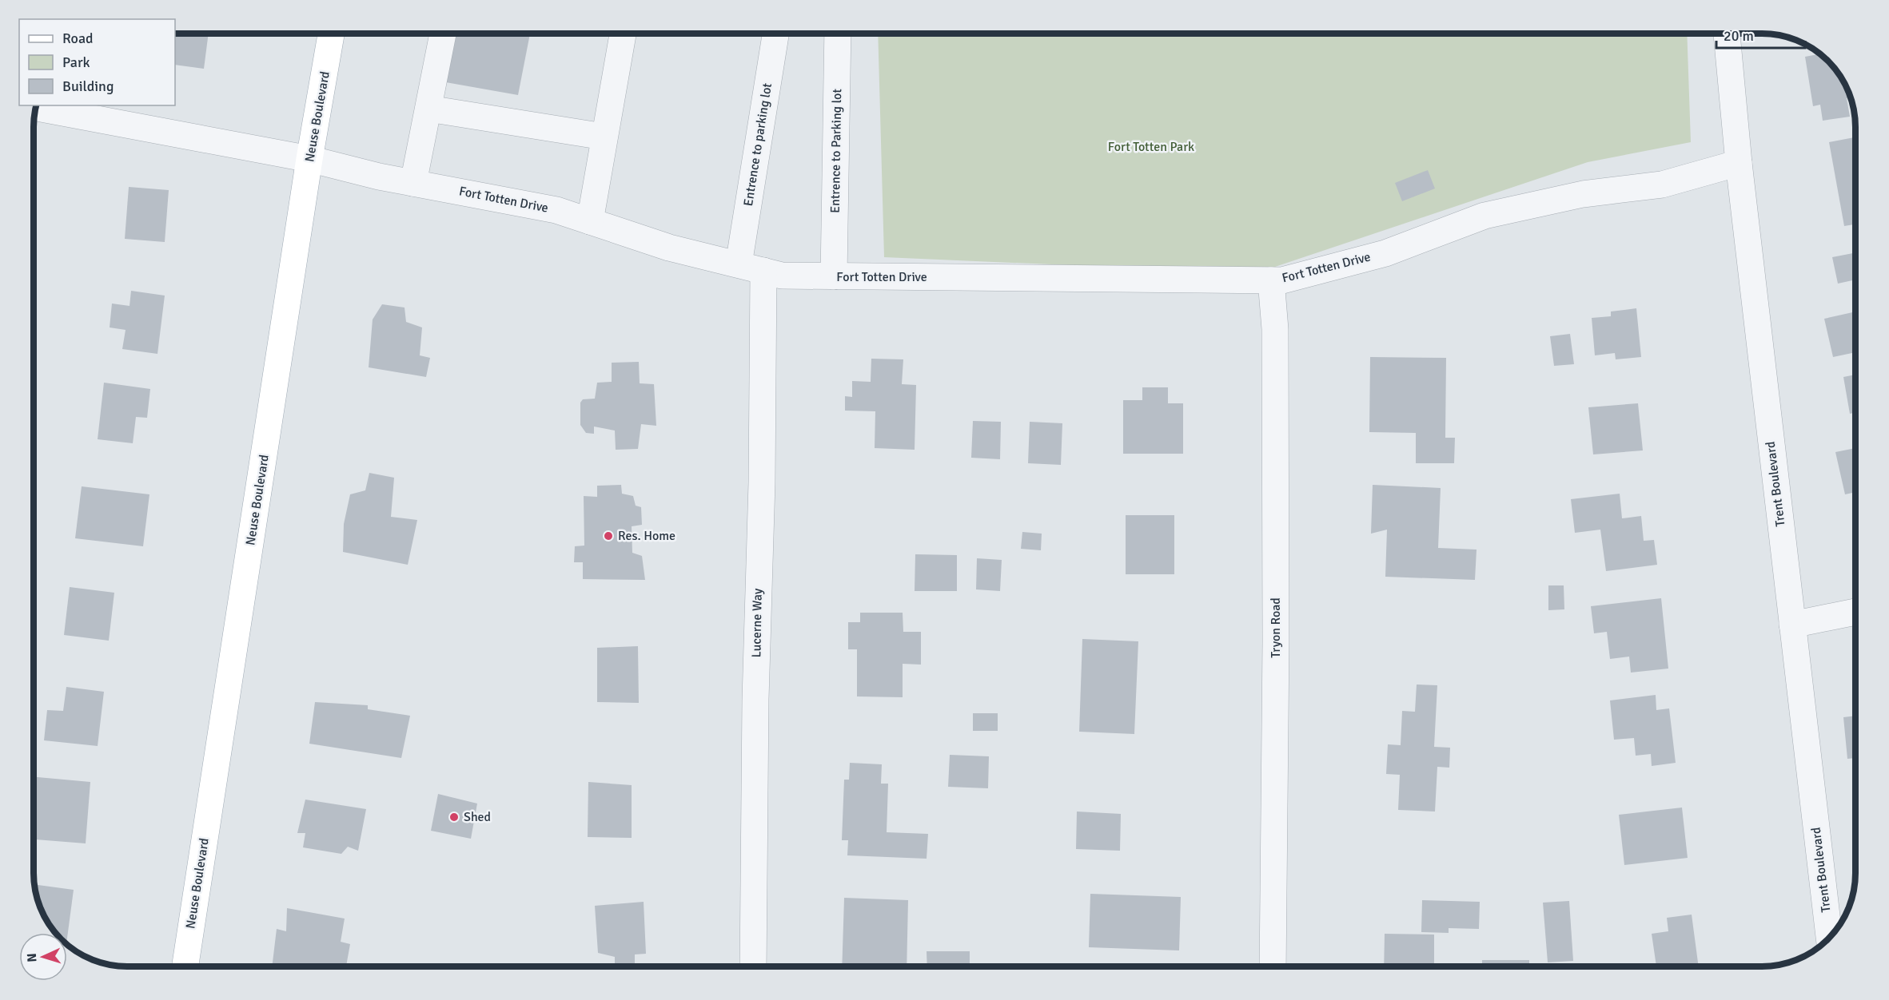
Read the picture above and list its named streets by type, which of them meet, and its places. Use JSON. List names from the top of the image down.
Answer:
{
  "streets": {
    "main road": ["Neuse Boulevard"],
    "street": [
      "Entrence to parking lot",
      "Entrence to Parking lot",
      "Fort Totten Drive",
      "Trent Boulevard",
      "Lucerne Way",
      "Tryon Road"
    ]
  },
  "crossings": [
    ["Neuse Boulevard", "Fort Totten Drive"],
    ["Entrence to parking lot", "Fort Totten Drive"],
    ["Entrence to Parking lot", "Fort Totten Drive"],
    ["Fort Totten Drive", "Trent Boulevard"],
    ["Fort Totten Drive", "Lucerne Way"],
    ["Fort Totten Drive", "Tryon Road"]
  ],
  "parks": ["Fort Totten Park"],
  "places": ["Res. Home", "Shed"],
  "legend": ["Road", "Park", "Building"],
  "scale_bar": "20 m",
  "north": "left"
}
